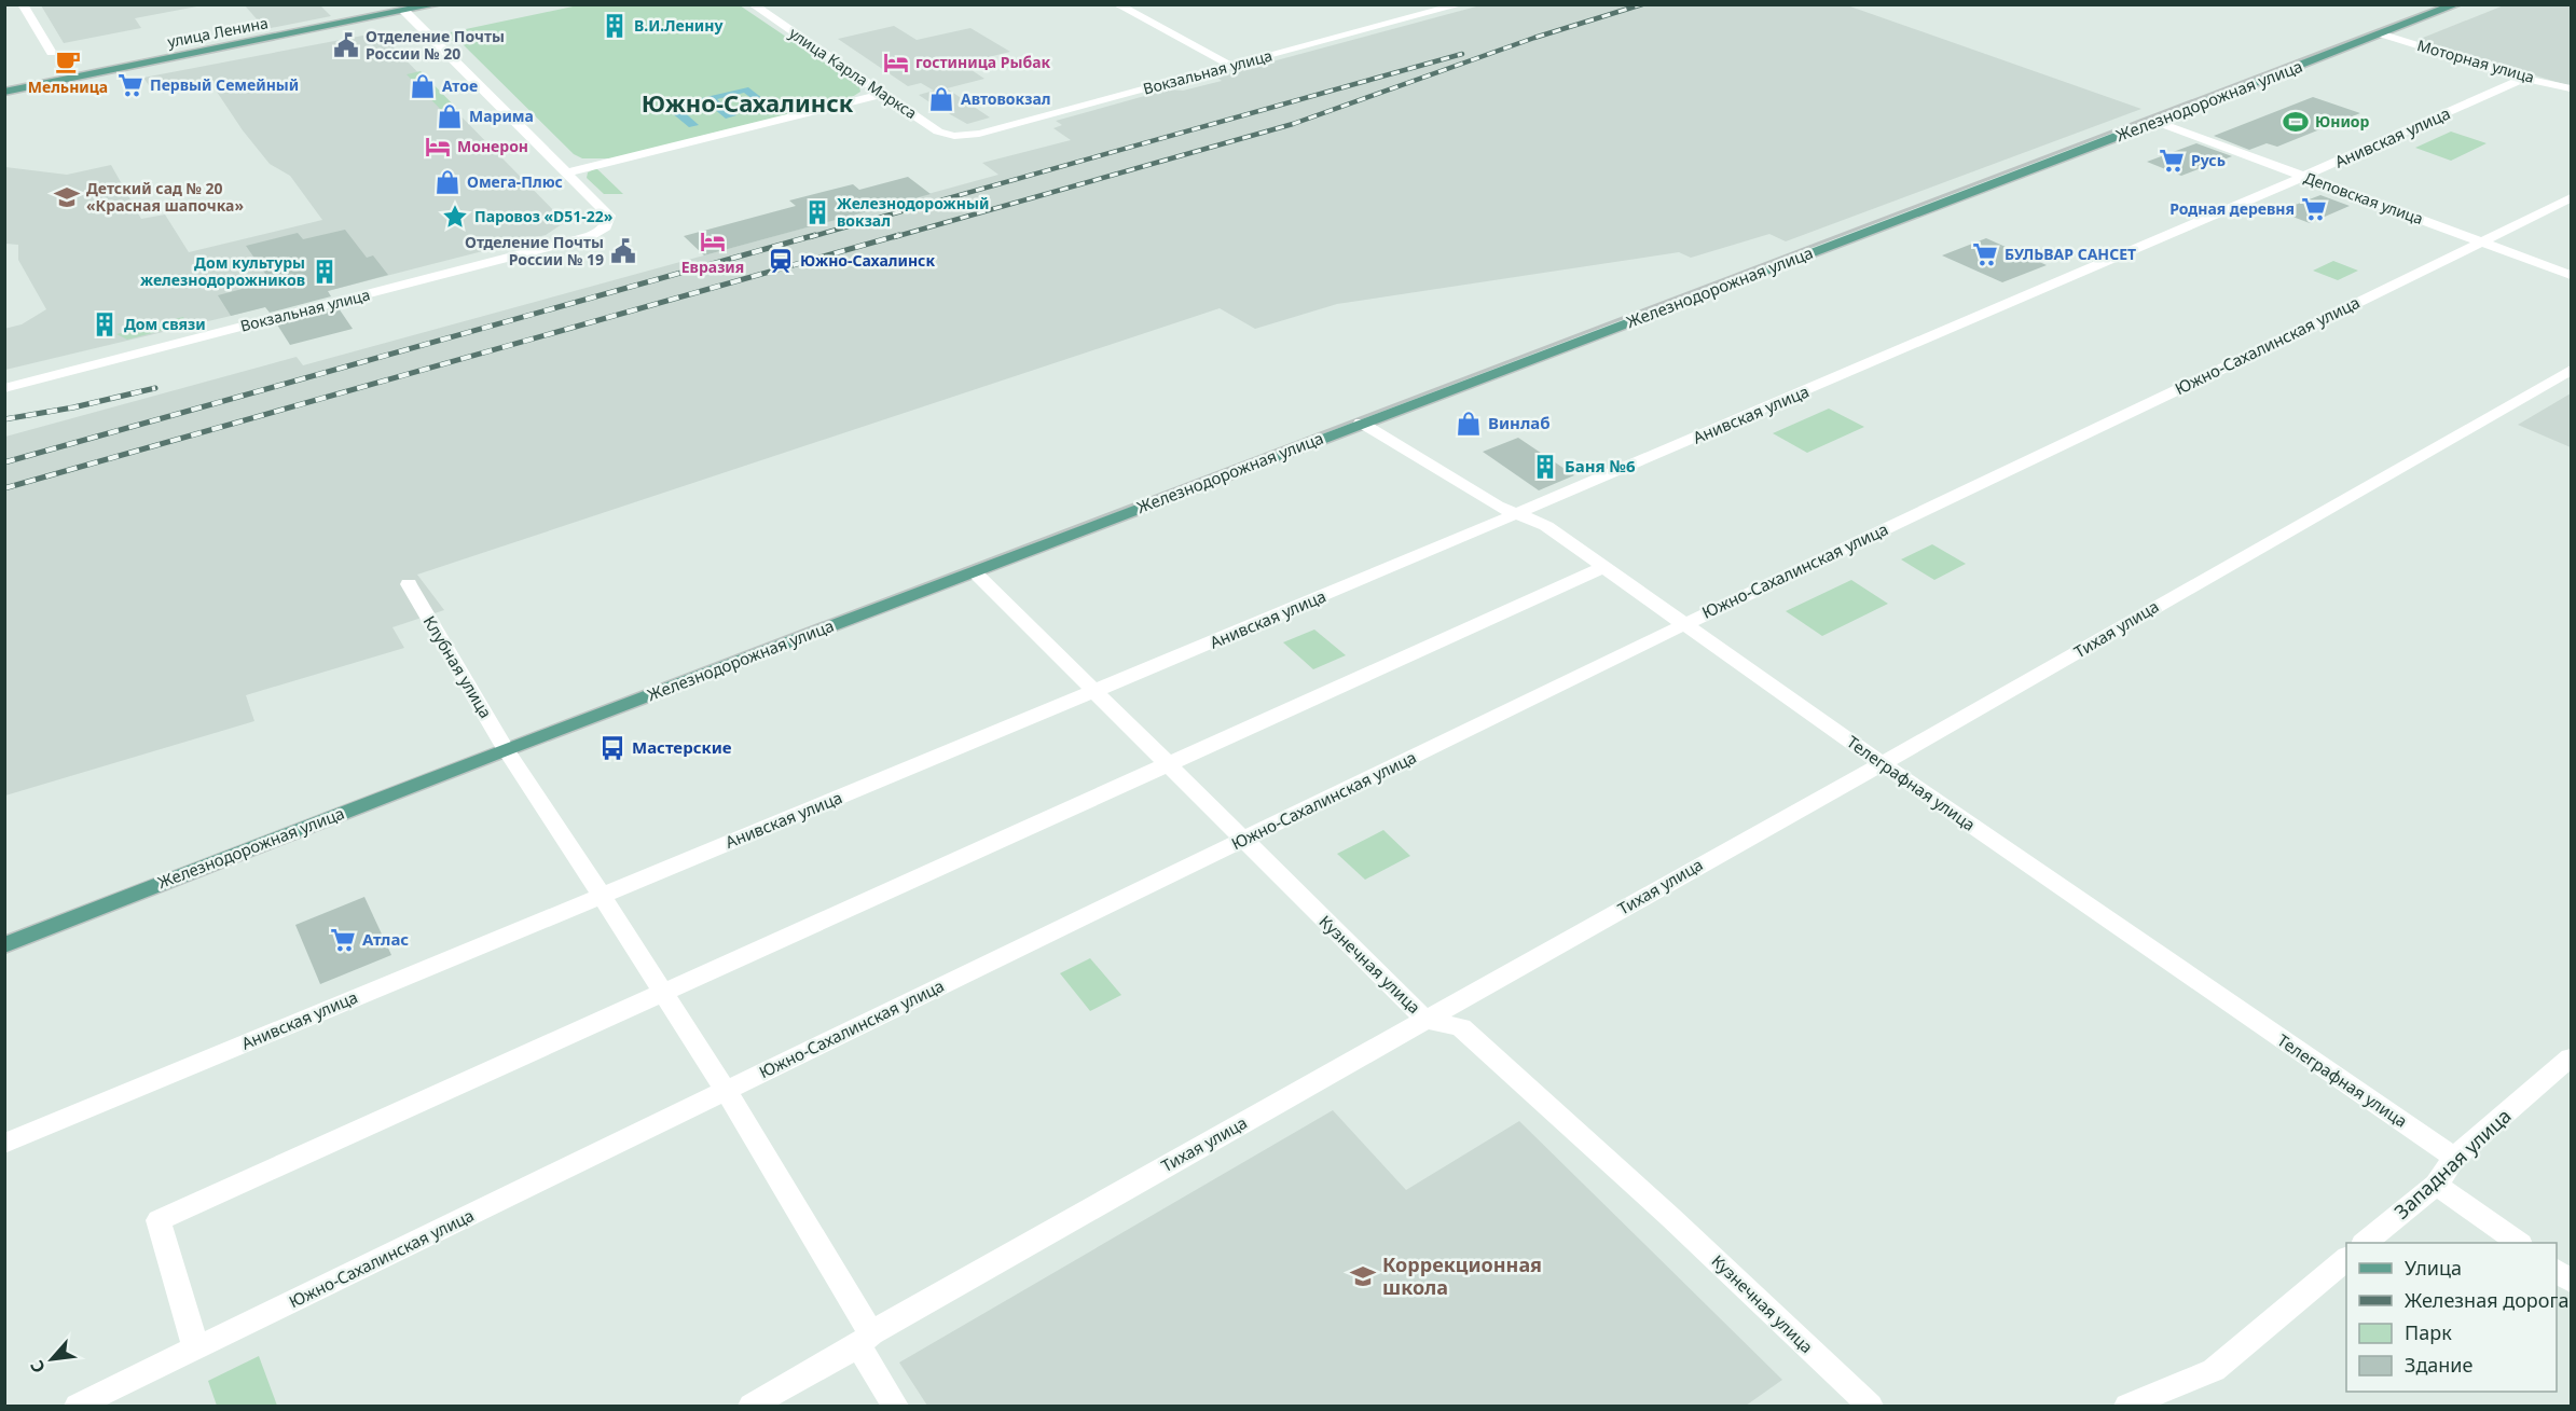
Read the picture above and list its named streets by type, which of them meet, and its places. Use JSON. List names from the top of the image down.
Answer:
{
  "streets": {
    "main road": ["улица Ленина", "Железнодорожная улица"],
    "street": [
      "Моторная улица",
      "Вокзальная улица",
      "улица Карла Маркса",
      "Анивская улица",
      "Деповская улица",
      "Южно-Сахалинская улица",
      "Тихая улица",
      "Клубная улица",
      "Телеграфная улица",
      "Кузнечная улица",
      "Западная улица"
    ]
  },
  "crossings": [
    ["Моторная улица", "Железнодорожная улица"],
    ["Моторная улица", "Анивская улица"],
    ["Вокзальная улица", "улица Карла Маркса"],
    ["Железнодорожная улица", "Деповская улица"],
    ["Железнодорожная улица", "Клубная улица"],
    ["Железнодорожная улица", "Телеграфная улица"],
    ["Железнодорожная улица", "Кузнечная улица"],
    ["Анивская улица", "Деповская улица"],
    ["Анивская улица", "Клубная улица"],
    ["Анивская улица", "Телеграфная улица"],
    ["Анивская улица", "Кузнечная улица"],
    ["Деповская улица", "Южно-Сахалинская улица"],
    ["Южно-Сахалинская улица", "Клубная улица"],
    ["Южно-Сахалинская улица", "Телеграфная улица"],
    ["Южно-Сахалинская улица", "Кузнечная улица"],
    ["Тихая улица", "Клубная улица"],
    ["Тихая улица", "Телеграфная улица"],
    ["Тихая улица", "Кузнечная улица"],
    ["Телеграфная улица", "Западная улица"]
  ],
  "districts": ["Южно-Сахалинск"],
  "places": {
    "building": [
      "В.И.Ленину",
      "Железнодорожный вокзал",
      "Дом культуры железнодорожников",
      "Дом связи",
      "Баня №6"
    ],
    "public building": ["Отделение Почты России № 20", "Отделение Почты России № 19"],
    "cafe": ["Мельница"],
    "hotel": ["гостиница Рыбак", "Монерон", "Евразия"],
    "supermarket": [
      "Первый Семейный",
      "Русь",
      "Родная деревня",
      "БУЛЬВАР САНСЕТ",
      "Атлас"
    ],
    "shop": [
      "Атое",
      "Автовокзал",
      "Марима",
      "Омега-Плюс",
      "Винлаб"
    ],
    "sports": ["Юниор"],
    "school or university": ["Детский сад № 20 «Красная шапочка»", "Коррекционная школа"],
    "place": ["Паровоз «D51-22»"],
    "station": ["Южно-Сахалинск"],
    "bus stop": ["Мастерские"]
  },
  "legend": [
    "Улица",
    "Железная дорога",
    "Парк",
    "Здание"
  ],
  "north": "bottom left"
}
